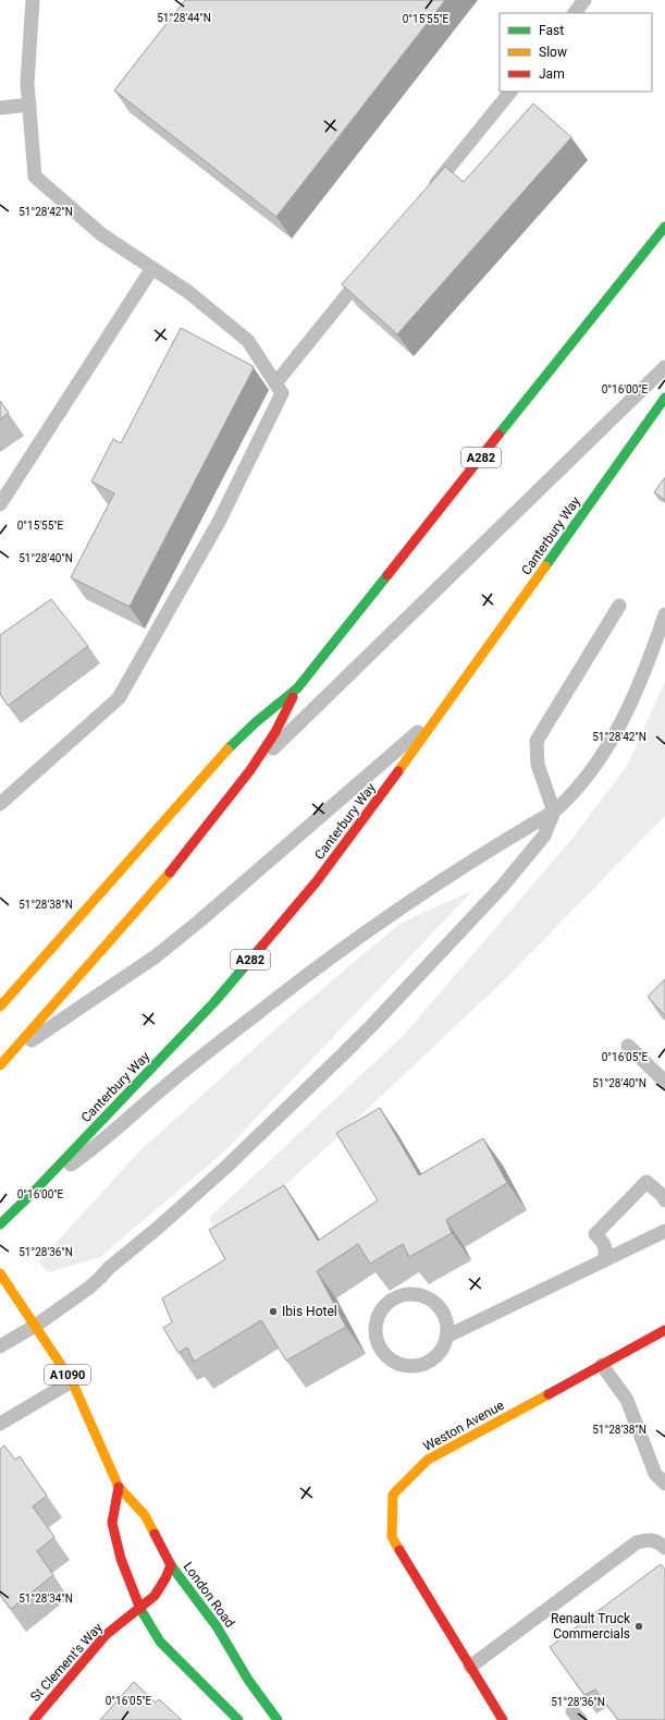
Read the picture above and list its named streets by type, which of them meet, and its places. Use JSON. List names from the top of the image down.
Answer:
{
  "streets": {
    "main road": [
      "A282",
      "Canterbury Way",
      "A1090",
      "Weston Avenue",
      "London Road",
      "St Clement's Way"
    ]
  },
  "crossings": [
    ["London Road", "St Clement's Way"]
  ],
  "places": ["Ibis Hotel", "Renault Truck Commercials"],
  "legend": ["Fast", "Slow", "Jam"],
  "coordinates": [
    "51°28'44\"N",
    "0°15'55\"E",
    "51°28'42\"N",
    "0°16'00\"E",
    "51°28'40\"N",
    "51°28'38\"N",
    "0°16'05\"E",
    "51°28'36\"N",
    "51°28'34\"N"
  ]
}
